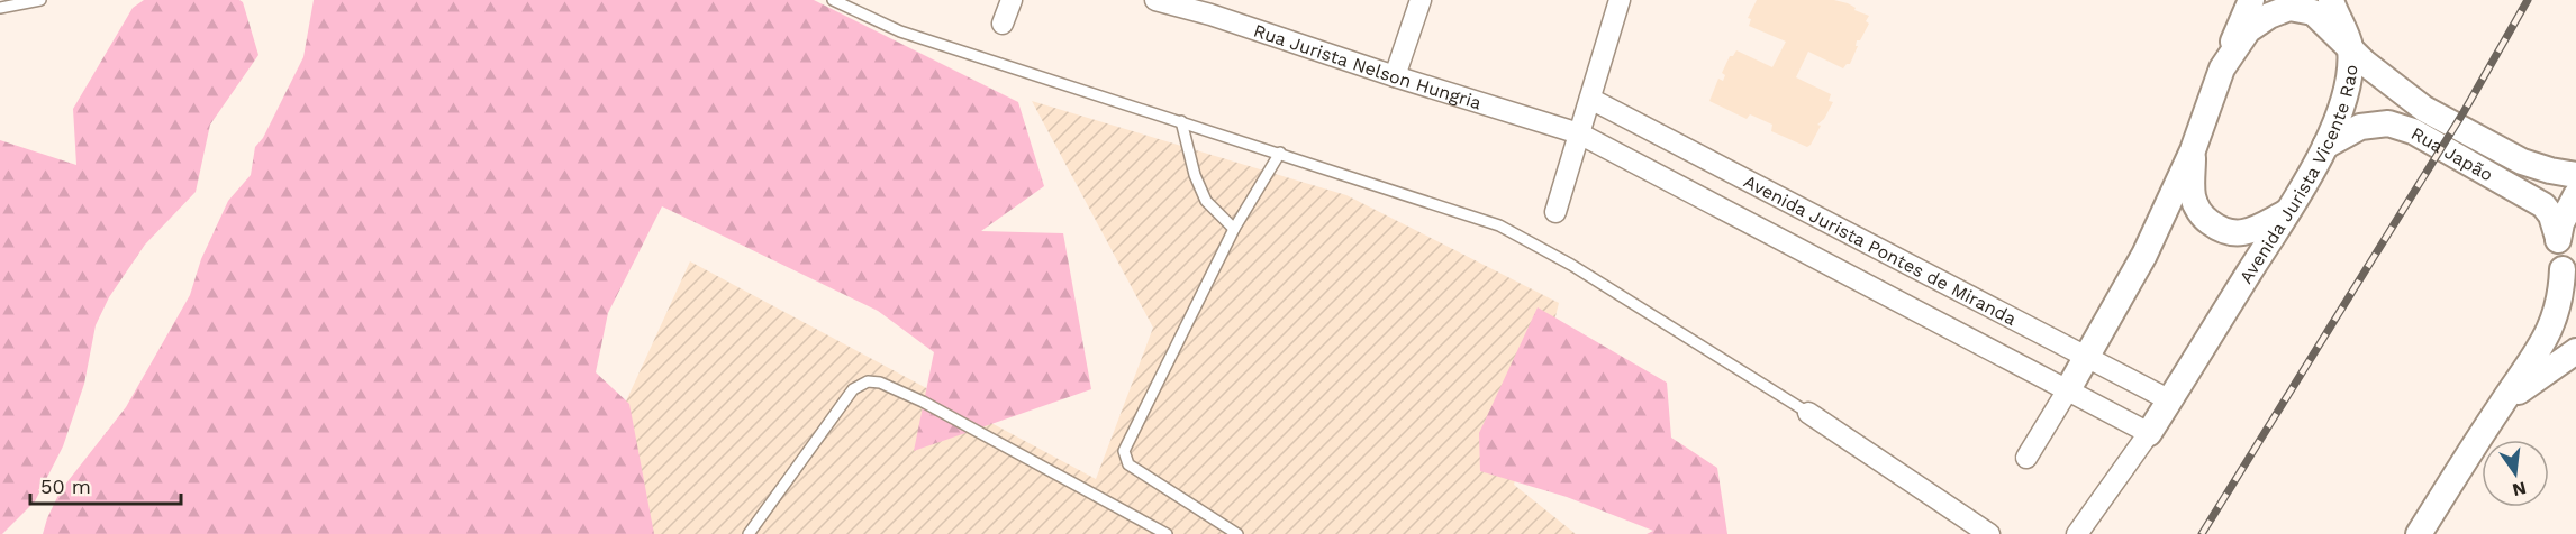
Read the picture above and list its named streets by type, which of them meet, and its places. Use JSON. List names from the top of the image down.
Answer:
{
  "streets": {
    "street": [
      "Rua Jurista Nelson Hungria",
      "Rua Japão",
      "Avenida Jurista Vicente Rao",
      "Avenida Jurista Pontes de Miranda"
    ]
  },
  "crossings": [
    ["Rua Jurista Nelson Hungria", "Avenida Jurista Pontes de Miranda"],
    ["Rua Japão", "Avenida Jurista Vicente Rao"],
    ["Avenida Jurista Vicente Rao", "Avenida Jurista Pontes de Miranda"]
  ],
  "scale_bar": "50 m",
  "north": "bottom"
}
